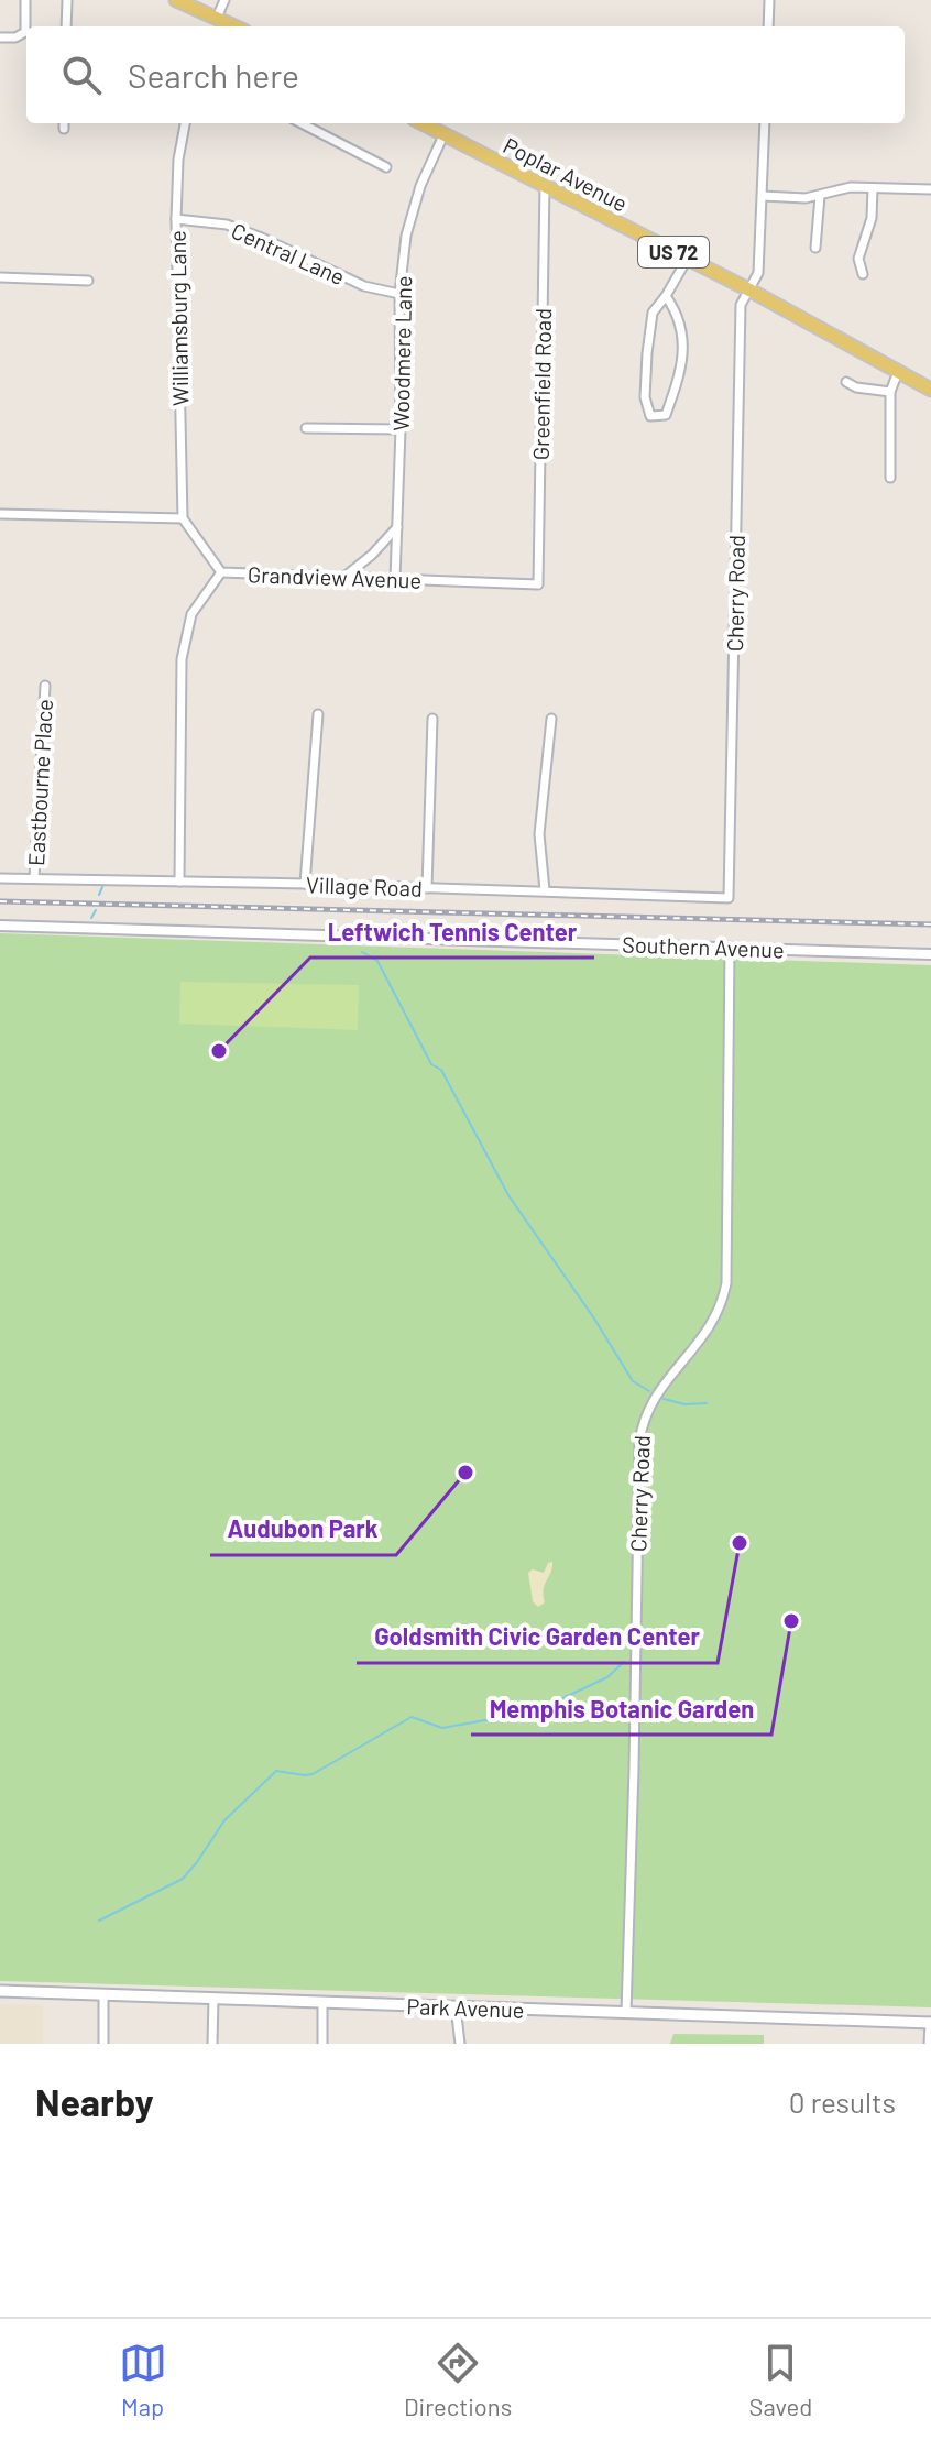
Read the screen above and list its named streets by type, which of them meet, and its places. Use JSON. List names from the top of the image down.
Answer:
{
  "streets": {
    "main road": ["Poplar Avenue", "US 72", "Park Avenue"],
    "street": [
      "Central Lane",
      "Williamsburg Lane",
      "Woodmere Lane",
      "Greenfield Road",
      "Grandview Avenue",
      "Cherry Road",
      "Eastbourne Place",
      "Village Road",
      "Southern Avenue"
    ]
  },
  "crossings": [
    ["Poplar Avenue", "Woodmere Lane"],
    ["Poplar Avenue", "Greenfield Road"],
    ["Poplar Avenue", "Cherry Road"],
    ["Central Lane", "Williamsburg Lane"],
    ["Central Lane", "Woodmere Lane"],
    ["Williamsburg Lane", "Grandview Avenue"],
    ["Woodmere Lane", "Grandview Avenue"],
    ["Greenfield Road", "Grandview Avenue"],
    ["Cherry Road", "Village Road"],
    ["Cherry Road", "Southern Avenue"],
    ["Cherry Road", "Park Avenue"],
    ["Eastbourne Place", "Village Road"]
  ],
  "places": [
    "Leftwich Tennis Center",
    "Audubon Park",
    "Goldsmith Civic Garden Center",
    "Memphis Botanic Garden"
  ],
  "page": {
    "search": "Search here",
    "heading": ["Nearby", "0 results"],
    "nav": ["Map", "Directions", "Saved"]
  }
}
